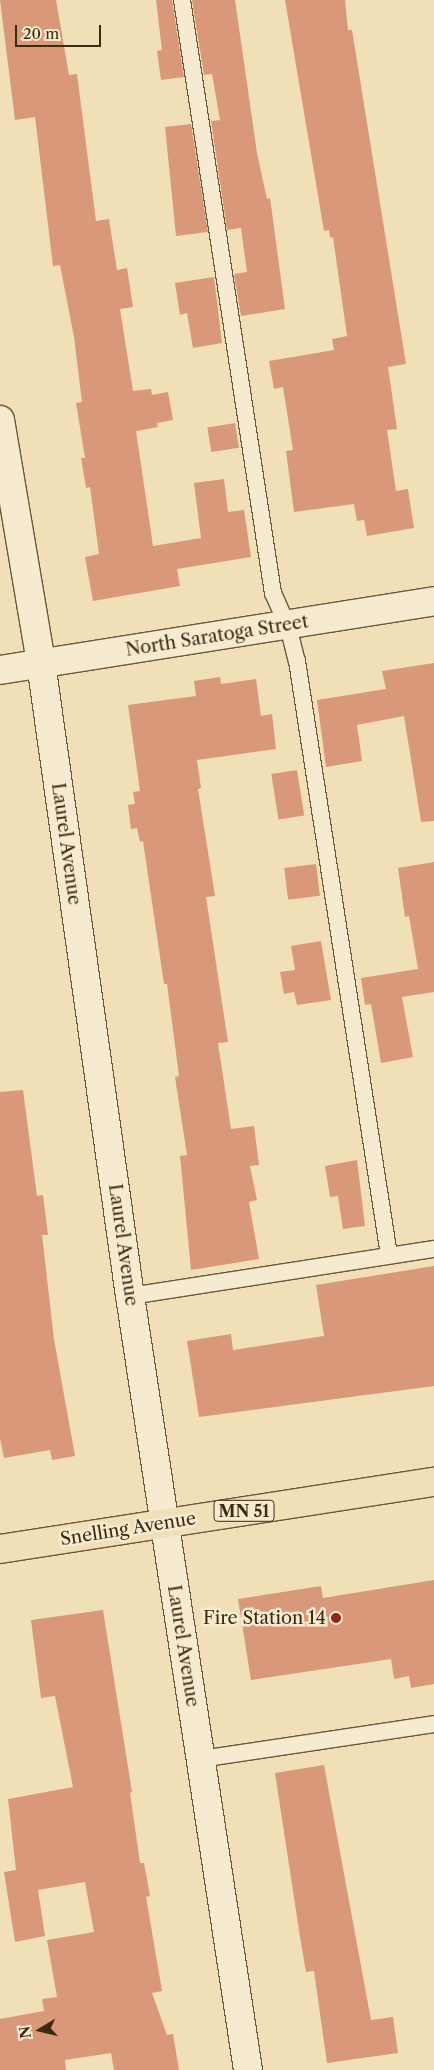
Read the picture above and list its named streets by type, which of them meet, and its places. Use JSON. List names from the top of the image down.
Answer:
{
  "streets": {
    "main road": ["MN 51", "Snelling Avenue"],
    "street": ["North Saratoga Street", "Laurel Avenue"]
  },
  "crossings": [
    ["North Saratoga Street", "Laurel Avenue"],
    ["Laurel Avenue", "Snelling Avenue"]
  ],
  "places": ["Fire Station 14"],
  "scale_bar": "20 m",
  "north": "left"
}
